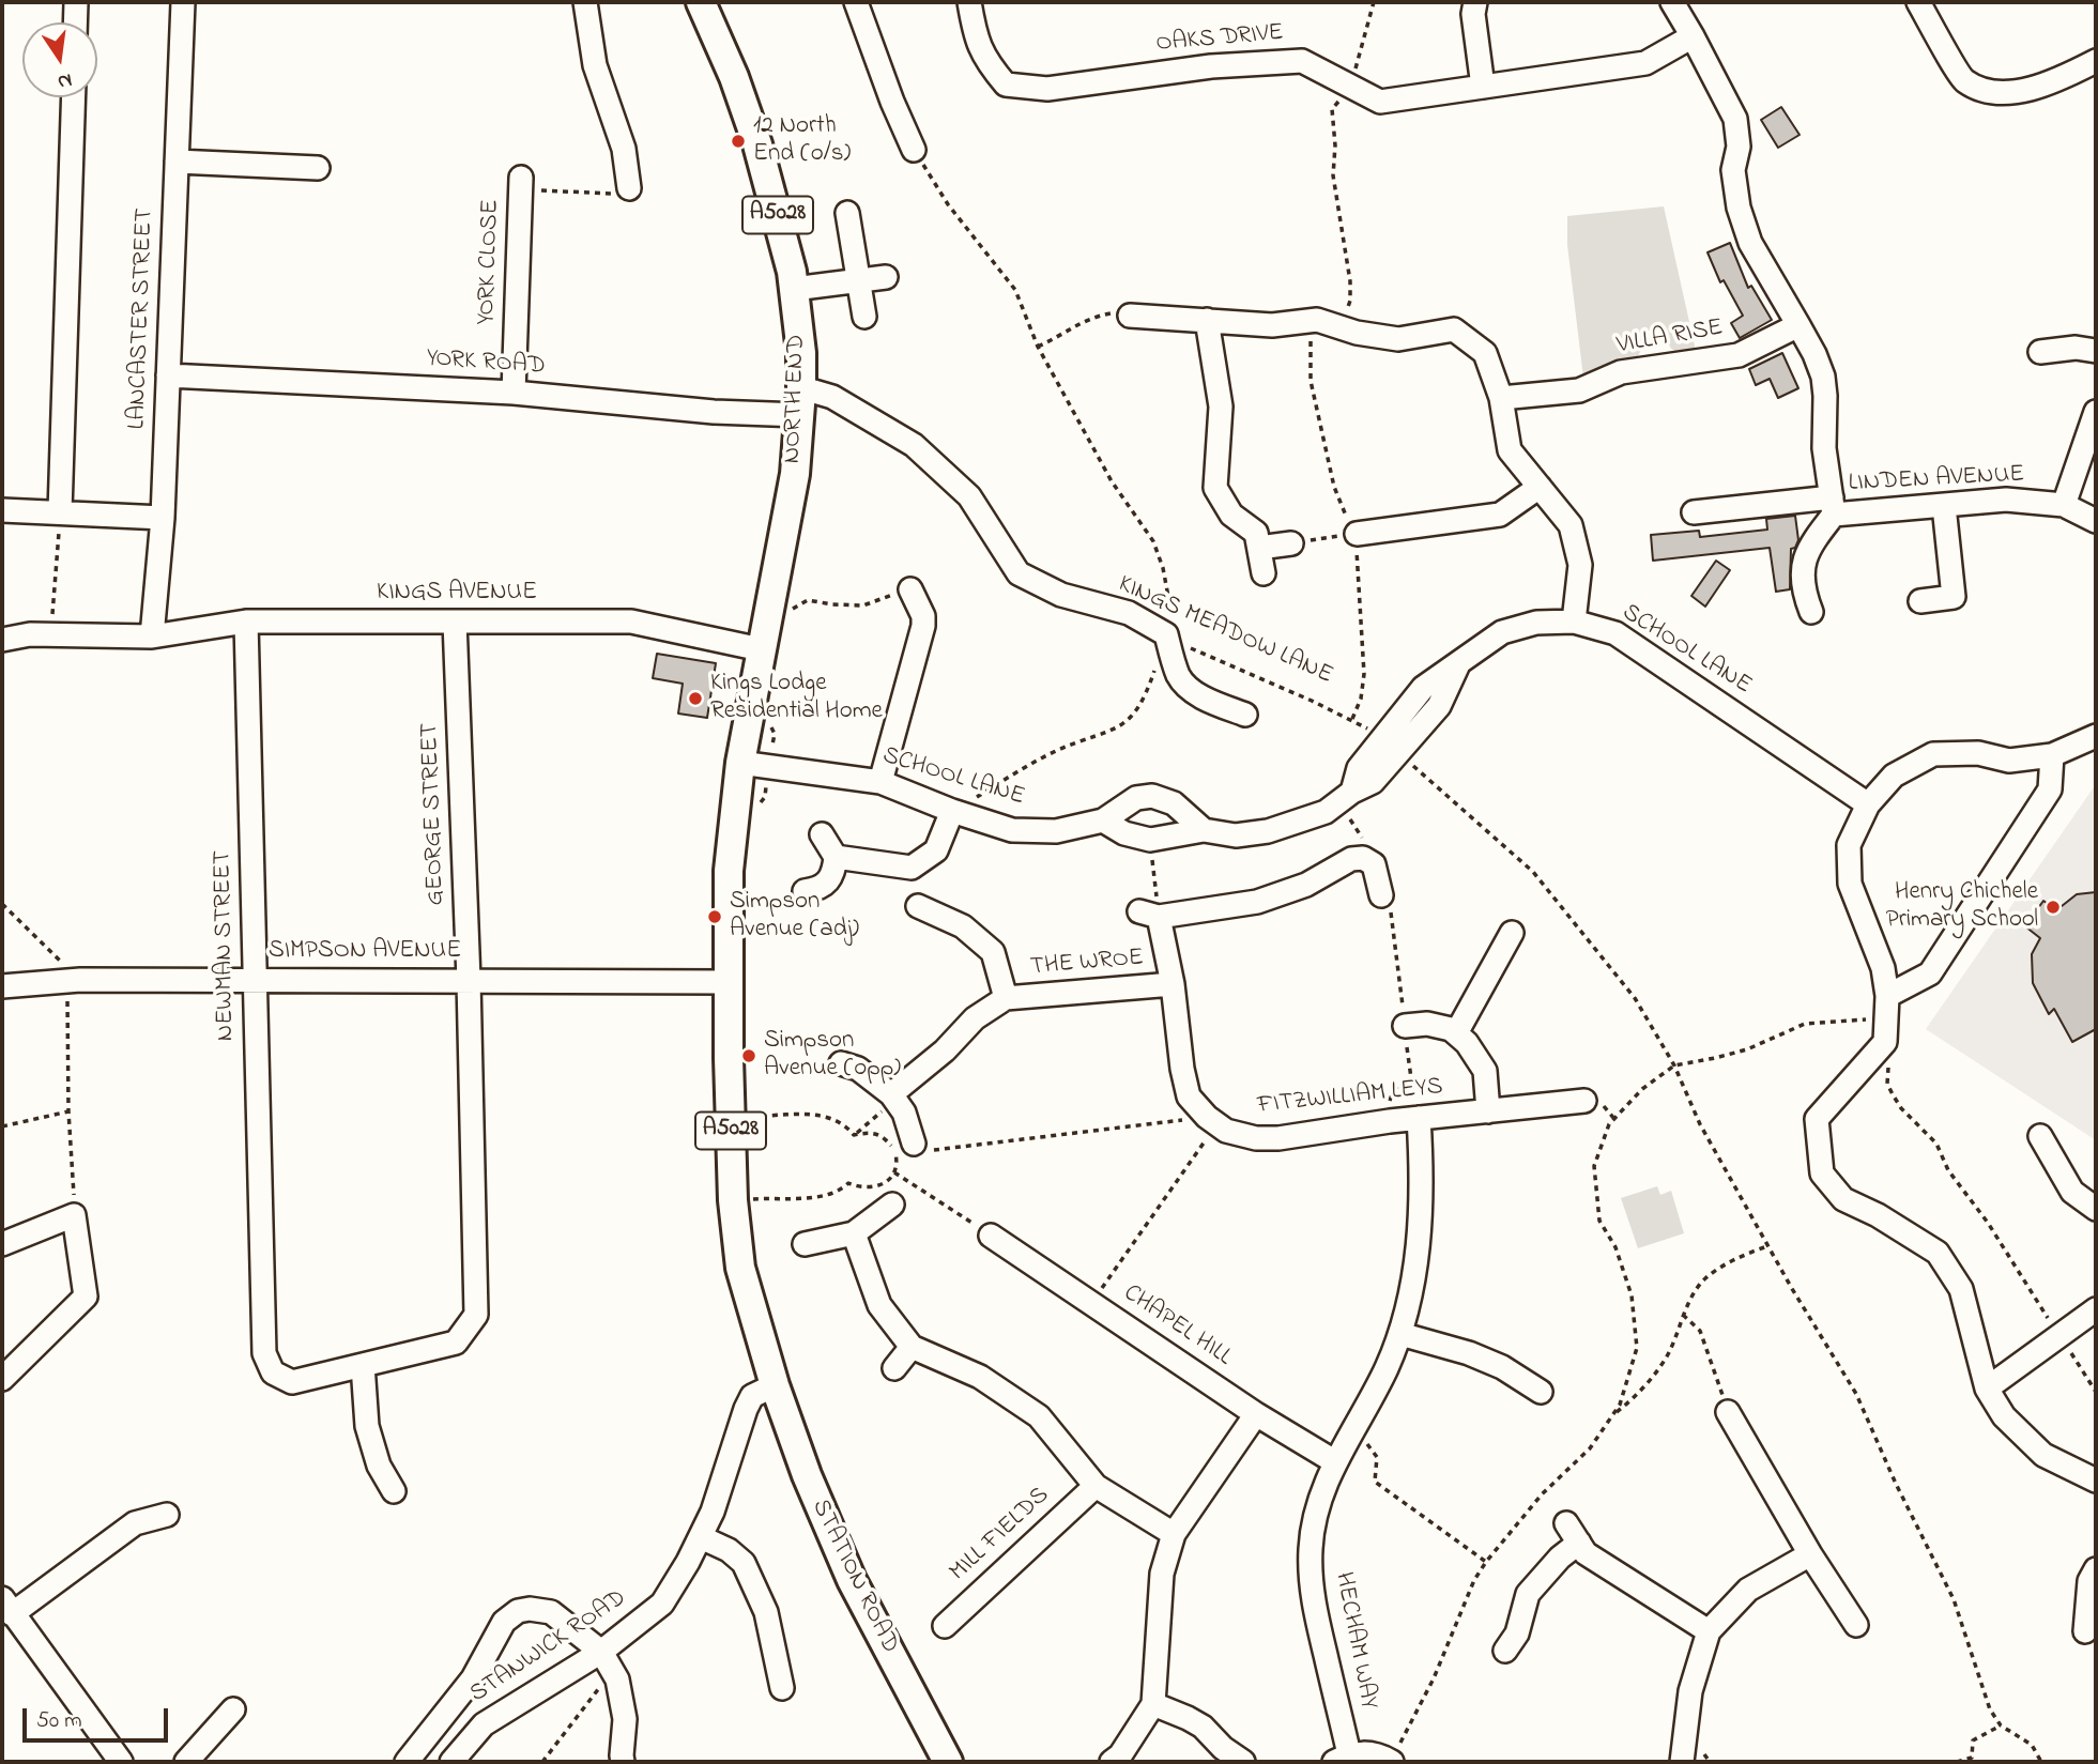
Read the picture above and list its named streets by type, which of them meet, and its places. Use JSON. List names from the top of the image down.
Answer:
{
  "streets": {
    "main road": ["A5028", "NORTH END", "STATION ROAD"],
    "street": [
      "OAKS DRIVE",
      "YORK CLOSE",
      "LANCASTER STREET",
      "VILLA RISE",
      "YORK ROAD",
      "LINDEN AVENUE",
      "KINGS AVENUE",
      "KINGS MEADOW LANE",
      "SCHOOL LANE",
      "GEORGE STREET",
      "NEWMAN STREET",
      "SIMPSON AVENUE",
      "THE WROE",
      "FITZWILLIAM LEYS",
      "CHAPEL HILL",
      "MILL FIELDS",
      "HECHAM WAY",
      "STANWICK ROAD"
    ]
  },
  "crossings": [
    ["OAKS DRIVE", "LINDEN AVENUE"],
    ["A5028", "NORTH END"],
    ["A5028", "KINGS AVENUE"],
    ["A5028", "SCHOOL LANE"],
    ["A5028", "SIMPSON AVENUE"],
    ["A5028", "STATION ROAD"],
    ["A5028", "STANWICK ROAD"],
    ["YORK CLOSE", "YORK ROAD"],
    ["LANCASTER STREET", "YORK ROAD"],
    ["LANCASTER STREET", "KINGS AVENUE"],
    ["VILLA RISE", "LINDEN AVENUE"],
    ["YORK ROAD", "NORTH END"],
    ["YORK ROAD", "KINGS MEADOW LANE"],
    ["NORTH END", "KINGS AVENUE"],
    ["NORTH END", "KINGS MEADOW LANE"],
    ["KINGS AVENUE", "GEORGE STREET"],
    ["KINGS AVENUE", "NEWMAN STREET"],
    ["GEORGE STREET", "NEWMAN STREET"],
    ["GEORGE STREET", "SIMPSON AVENUE"],
    ["NEWMAN STREET", "SIMPSON AVENUE"],
    ["FITZWILLIAM LEYS", "HECHAM WAY"],
    ["CHAPEL HILL", "HECHAM WAY"],
    ["STATION ROAD", "STANWICK ROAD"]
  ],
  "places": [
    "12 North End (o/s)",
    "Kings Lodge Residential Home",
    "Henry Chichele Primary School",
    "Simpson Avenue (adj)",
    "Simpson Avenue (opp)"
  ],
  "scale_bar": "50 m",
  "north": "bottom"
}
